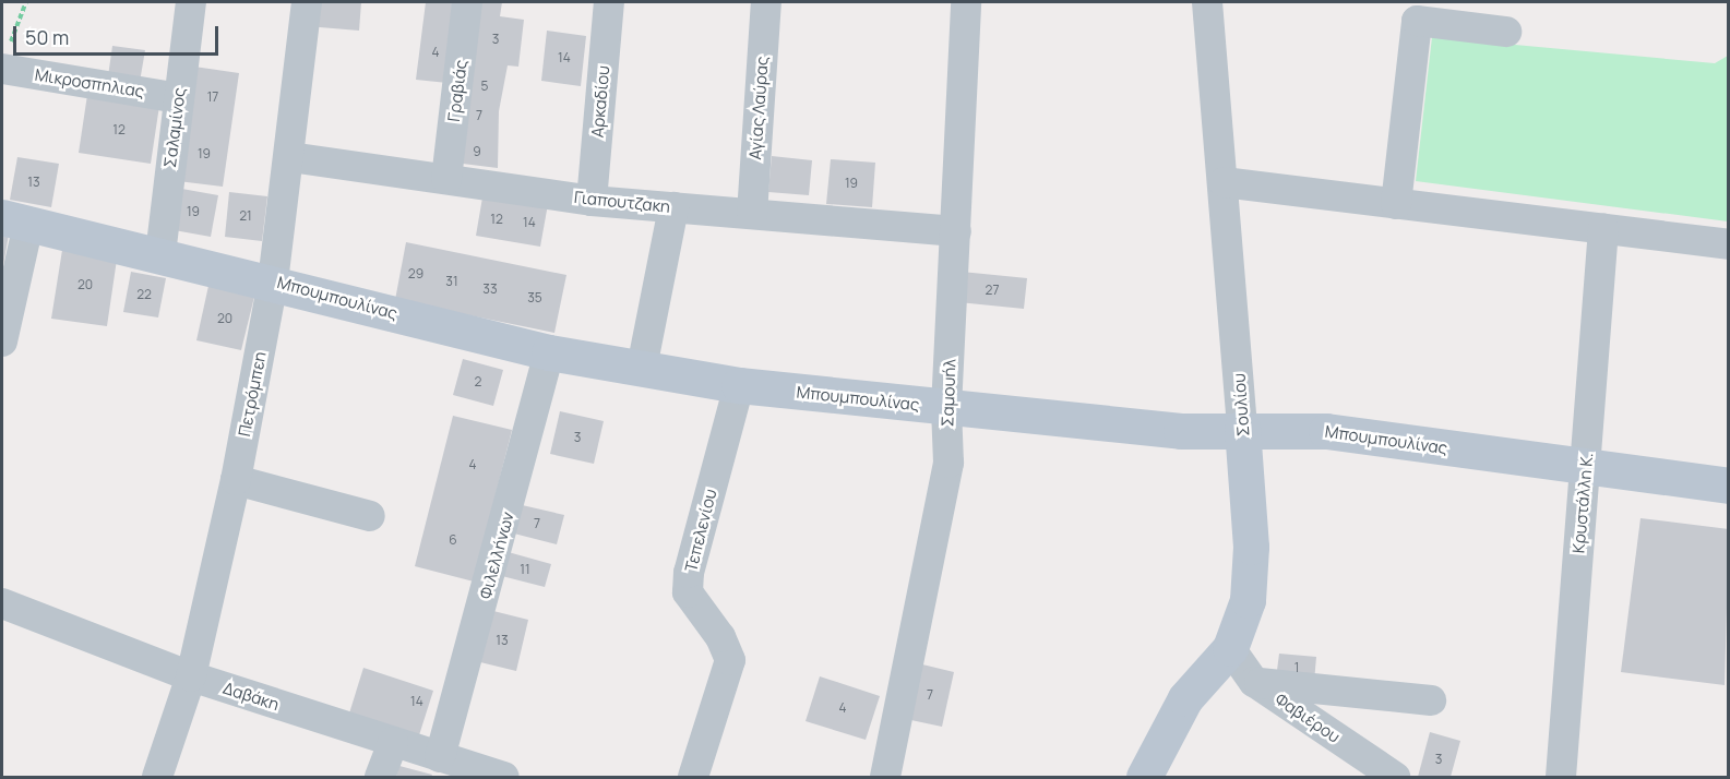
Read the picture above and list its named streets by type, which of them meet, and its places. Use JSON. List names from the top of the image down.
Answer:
{
  "streets": {
    "street": [
      "Μικροσπηλιας",
      "Γραβιάς",
      "Αρκαδίου",
      "Αγίας Λαύρας",
      "Σαλαμίνος",
      "Γιαπουτζακη",
      "Μπουμπουλίνας",
      "Σαμουήλ",
      "Πετρόμπεη",
      "Σουλίου",
      "Κρυστάλλη Κ.",
      "Τεπελενίου",
      "Φιλελλήνων",
      "Δαβάκη",
      "Φαβιέρου"
    ]
  },
  "crossings": [
    ["Μικροσπηλιας", "Σαλαμίνος"],
    ["Γραβιάς", "Γιαπουτζακη"],
    ["Αρκαδίου", "Γιαπουτζακη"],
    ["Αγίας Λαύρας", "Γιαπουτζακη"],
    ["Σαλαμίνος", "Μπουμπουλίνας"],
    ["Γιαπουτζακη", "Σαμουήλ"],
    ["Γιαπουτζακη", "Πετρόμπεη"],
    ["Μπουμπουλίνας", "Σαμουήλ"],
    ["Μπουμπουλίνας", "Πετρόμπεη"],
    ["Μπουμπουλίνας", "Σουλίου"],
    ["Μπουμπουλίνας", "Κρυστάλλη Κ."],
    ["Μπουμπουλίνας", "Τεπελενίου"],
    ["Μπουμπουλίνας", "Φιλελλήνων"],
    ["Πετρόμπεη", "Δαβάκη"],
    ["Σουλίου", "Φαβιέρου"],
    ["Φιλελλήνων", "Δαβάκη"]
  ],
  "house_numbers": [
    "3",
    "4",
    "14",
    "5",
    "17",
    "7",
    "12",
    "9",
    "19",
    "13",
    "19",
    "19",
    "21",
    "12",
    "14",
    "29",
    "31",
    "20",
    "33",
    "27",
    "22",
    "35",
    "20",
    "2",
    "3",
    "4",
    "7",
    "6",
    "11",
    "13",
    "1",
    "7",
    "14",
    "4",
    "3"
  ],
  "scale_bar": "50 m"
}
